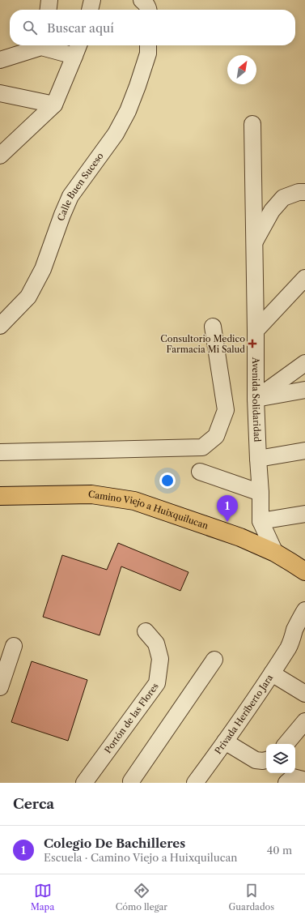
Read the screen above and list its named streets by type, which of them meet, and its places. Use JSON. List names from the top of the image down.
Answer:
{
  "streets": {
    "main road": ["Camino Viejo a Huixquilucan"],
    "street": [
      "Calle Buen Suceso",
      "Avenida Solidaridad",
      "Privada Heriberto Jara",
      "Portón de las Flores"
    ]
  },
  "crossings": [
    ["Avenida Solidaridad", "Camino Viejo a Huixquilucan"]
  ],
  "places": {
    "health": ["Consultorio Medico Farmacia Mi Salud"]
  },
  "north": "top right",
  "page": {
    "search": "Buscar aquí",
    "pins": "1",
    "heading": "Cerca",
    "list": [
      {
        "mark": "1",
        "name": "Colegio De Bachilleres",
        "note": "Escuela · Camino Viejo a Huixquilucan",
        "value": "40 m"
      }
    ],
    "nav": ["Mapa", "Cómo llegar", "Guardados"]
  }
}
